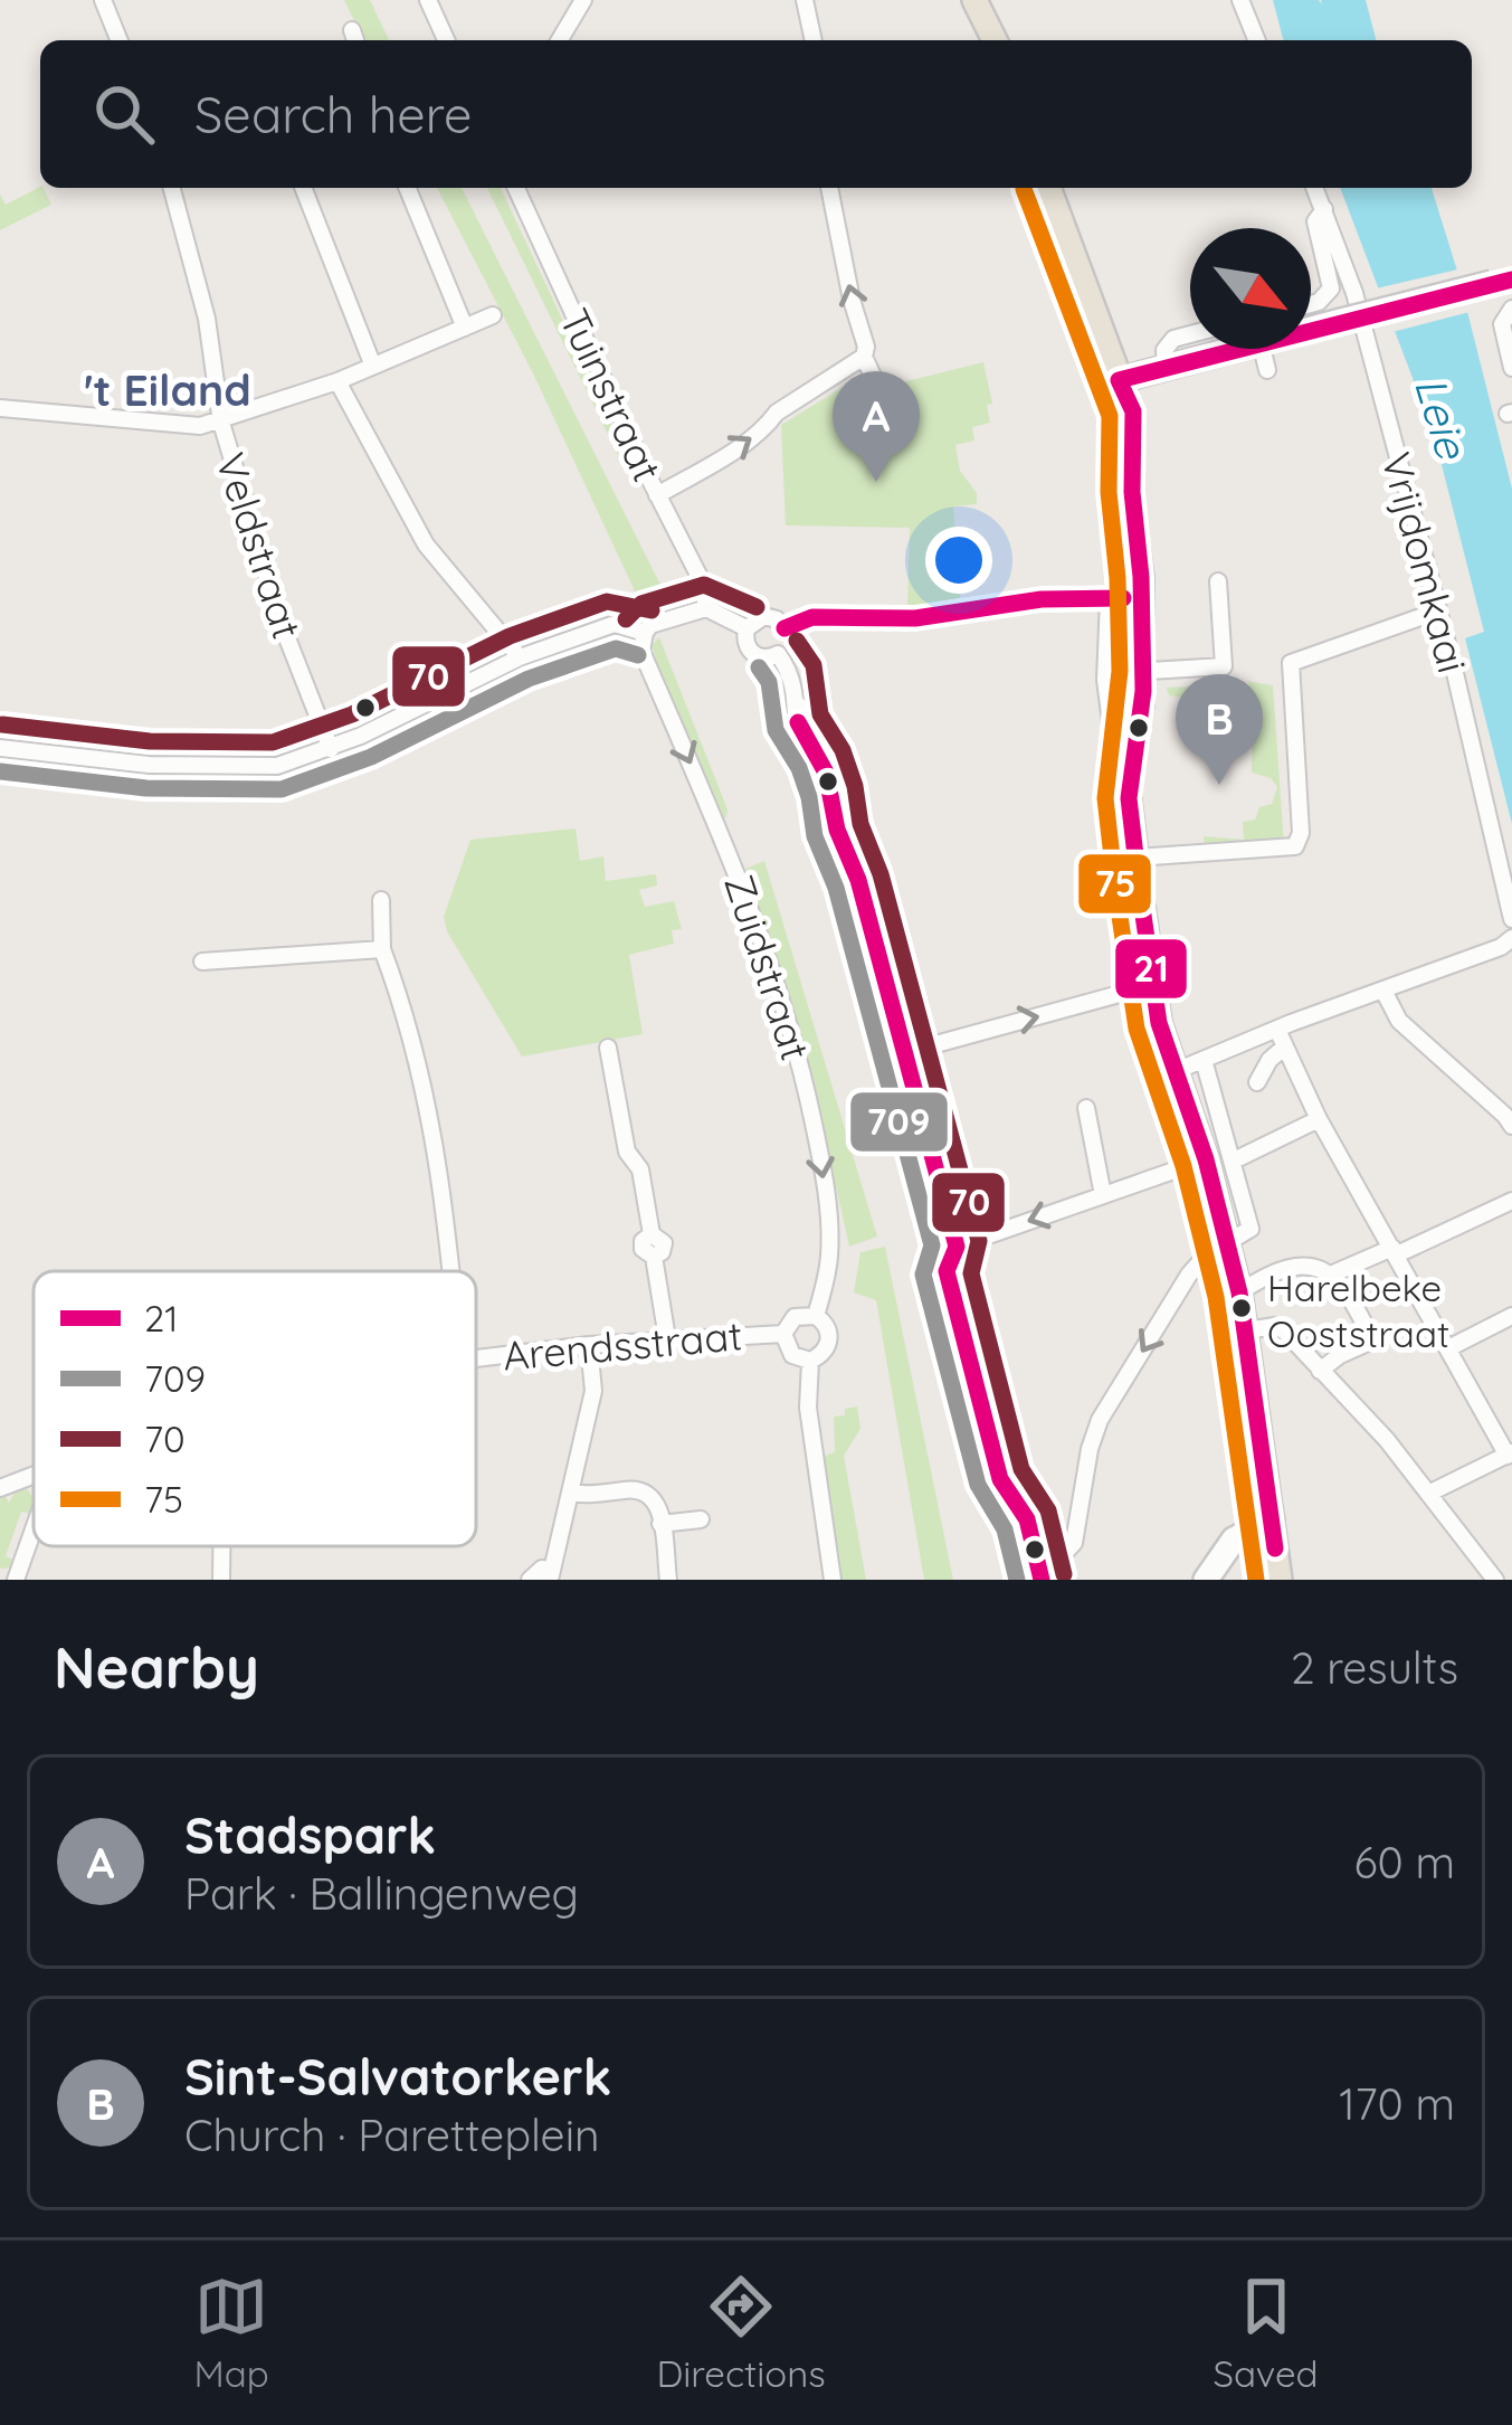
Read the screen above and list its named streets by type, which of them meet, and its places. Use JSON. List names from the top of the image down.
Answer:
{
  "streets": {
    "street": [
      "Tuinstraat",
      "Veldstraat",
      "Vrijdomkaai",
      "Zuidstraat",
      "Arendsstraat"
    ]
  },
  "crossings": [
    ["Zuidstraat", "Arendsstraat"]
  ],
  "districts": ["'t Eiland"],
  "water": ["Leie"],
  "places": ["Harelbeke Ooststraat"],
  "lines": [
    "transit line 75",
    "transit line 21",
    "transit line 70",
    "transit line 709"
  ],
  "legend": [
    "21",
    "709",
    "70",
    "75"
  ],
  "north": "bottom right",
  "page": {
    "search": "Search here",
    "pins": ["A", "B"],
    "heading": ["Nearby", "2 results"],
    "list": [
      {
        "mark": "A",
        "name": "Stadspark",
        "note": "Park · Ballingenweg",
        "value": "60 m"
      },
      {
        "mark": "B",
        "name": "Sint-Salvatorkerk",
        "note": "Church · Paretteplein",
        "value": "170 m"
      }
    ],
    "nav": ["Map", "Directions", "Saved"]
  }
}
